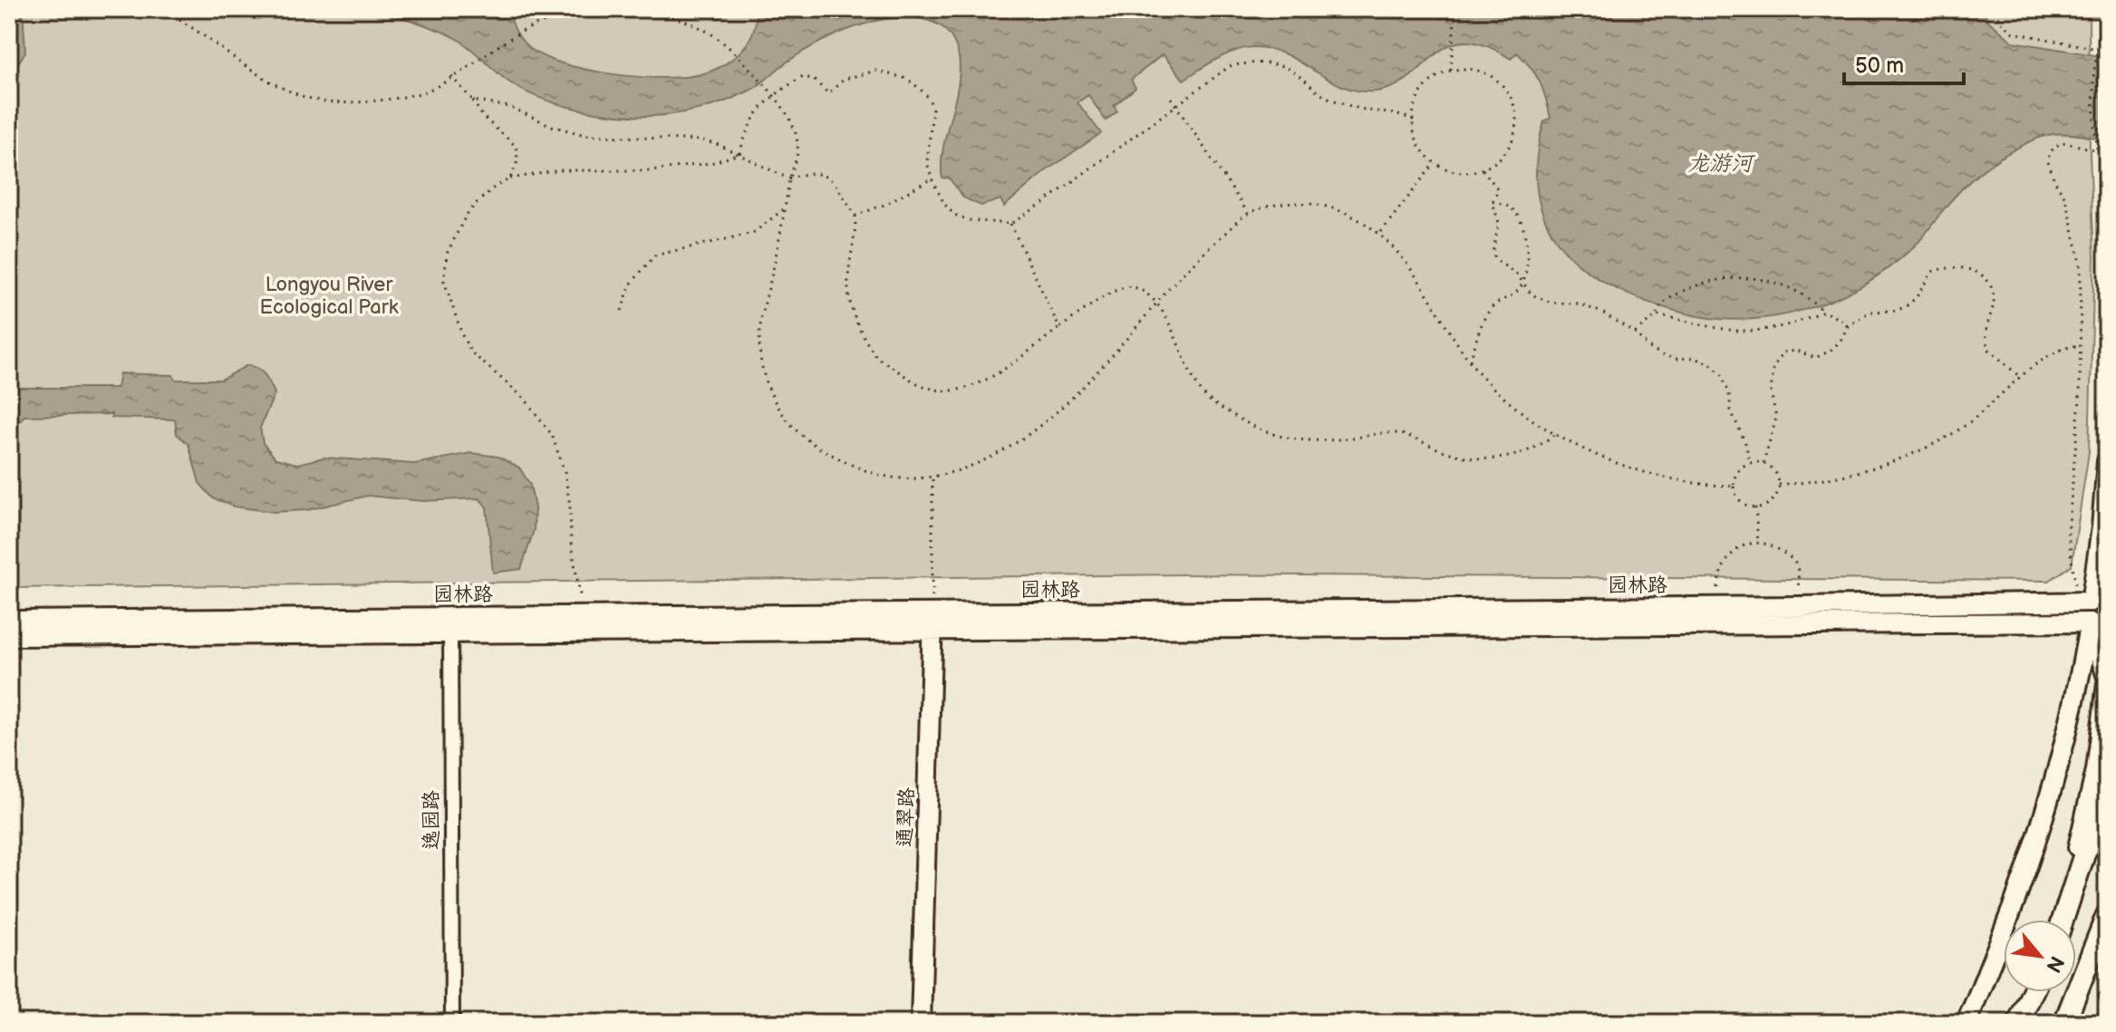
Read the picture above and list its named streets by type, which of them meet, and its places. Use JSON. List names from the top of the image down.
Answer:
{
  "streets": {
    "street": ["园林路", "通翠路", "逸园路"]
  },
  "crossings": [
    ["园林路", "通翠路"],
    ["园林路", "逸园路"]
  ],
  "water": ["龙游河"],
  "parks": ["Longyou River Ecological Park"],
  "scale_bar": "50 m",
  "north": "bottom right"
}
